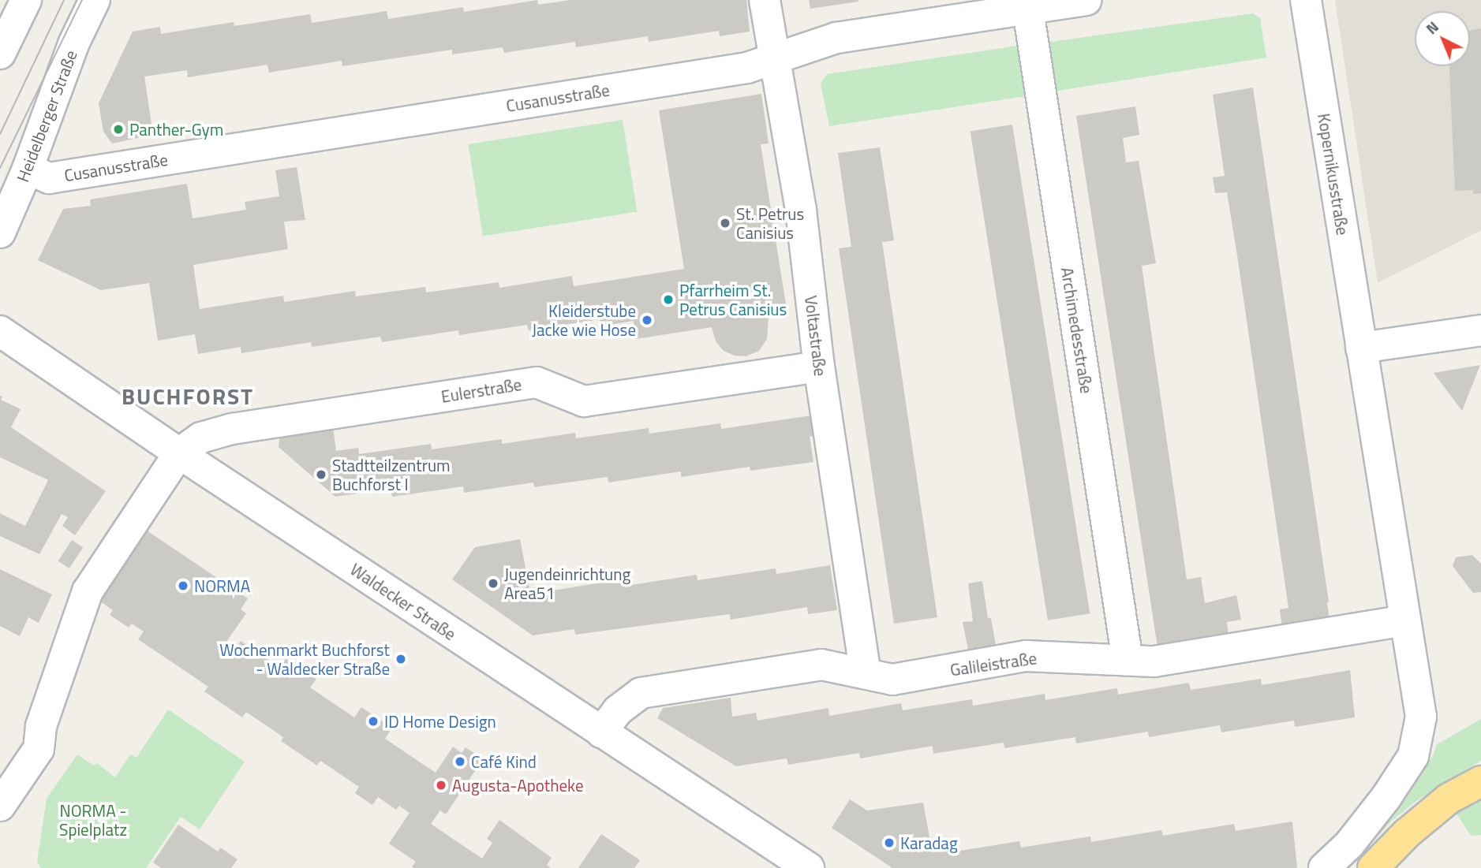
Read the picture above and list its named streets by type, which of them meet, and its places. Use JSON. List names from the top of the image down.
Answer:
{
  "streets": {
    "street": [
      "Cusanusstraße",
      "Heidelberger Straße",
      "Kopernikusstraße",
      "Archimedesstraße",
      "Voltastraße",
      "Eulerstraße",
      "Waldecker Straße",
      "Galileistraße"
    ]
  },
  "crossings": [
    ["Cusanusstraße", "Heidelberger Straße"],
    ["Cusanusstraße", "Archimedesstraße"],
    ["Cusanusstraße", "Voltastraße"],
    ["Kopernikusstraße", "Galileistraße"],
    ["Archimedesstraße", "Galileistraße"],
    ["Voltastraße", "Eulerstraße"],
    ["Voltastraße", "Galileistraße"],
    ["Eulerstraße", "Waldecker Straße"],
    ["Waldecker Straße", "Galileistraße"]
  ],
  "districts": ["BUCHFORST"],
  "parks": ["NORMA - Spielplatz"],
  "places": [
    "Panther-Gym",
    "St. Petrus Canisius",
    "Pfarrheim St. Petrus Canisius",
    "Kleiderstube Jacke wie Hose",
    "Stadtteilzentrum Buchforst I",
    "Jugendeinrichtung Area51",
    "NORMA",
    "Wochenmarkt Buchforst - Waldecker Straße",
    "ID Home Design",
    "Café Kind",
    "Augusta-Apotheke",
    "Karadag"
  ],
  "north": "top left"
}
